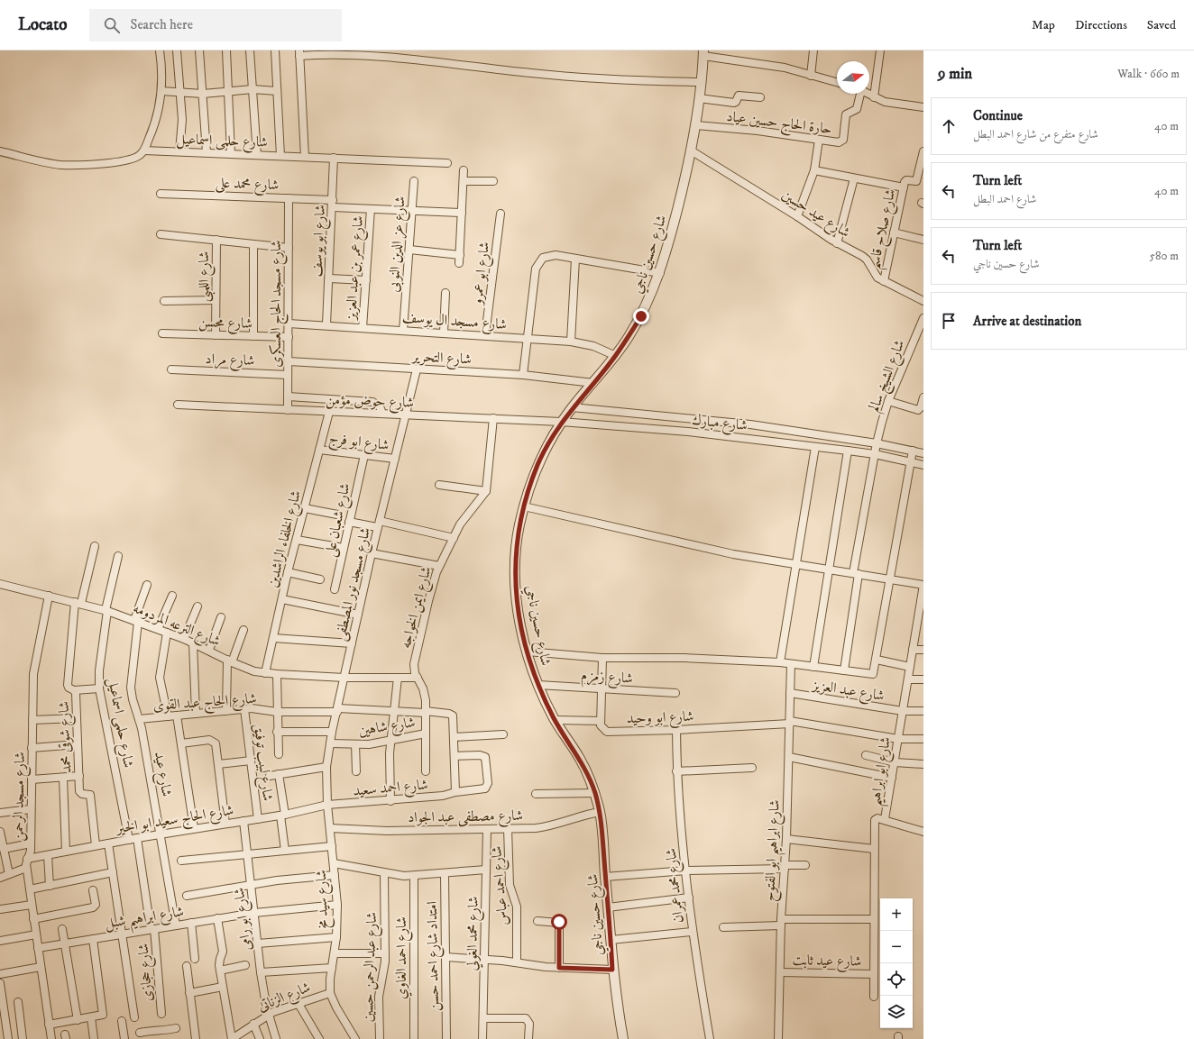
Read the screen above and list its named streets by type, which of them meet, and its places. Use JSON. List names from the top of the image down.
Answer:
{
  "streets": {
    "street": [
      "حارة الحاج حسين عياد",
      "شارع حلمى اسماعيل",
      "شارع محمد على",
      "شارع عيد حسين",
      "شارع صلاح قاسم",
      "شارع ابو يوسف",
      "شارع عز الدين النوبى",
      "شارع حسين ناجي",
      "شارع عمر بن عبد العزيز",
      "شارع ابو عمرو",
      "شارع اللمبى",
      "شارع مسجد الحاج العسكرى",
      "شارع مسجد ال يوسف",
      "شارع محسن",
      "شارع التحرير",
      "شارع مراد",
      "شارع الشيخ سالم",
      "شارع حوض مؤمن",
      "شارع مبارك",
      "شارع ابو فرج",
      "شارع شعبان على",
      "شارع الخلفاء الراشدين",
      "شارع مسجد نور المصطفى",
      "شارع ايمن الخواجه",
      "شارع الترعه المردومه",
      "شارع زمزم",
      "شارع عبد العزيز",
      "شارع الحاج عبد القوى",
      "شارع ابو وحيد",
      "شارع شاهين",
      "شارع شوقى محمد",
      "شارع لبيب توفيق",
      "شارع ابو ابراهيم",
      "شارع عيد",
      "شارع احمد سعيد",
      "شارع مسجد الرحمن",
      "شارع مصطفى عبد الجواد",
      "شارع الحاج سعيد ابو الخير",
      "شارع ابراهيم ابو الفتوح",
      "شارع احمد عباس",
      "شارع محمد عمران",
      "شارع سيد مخ",
      "شارع ابراهيم شبل",
      "شارع ابو رامى",
      "شارع محمد الغولي",
      "امتداد شارع احمد حسن",
      "شارع احمد الغاوي",
      "شارع عيد ثابت",
      "شارع عبد الرحمن حسين",
      "شارع حجازى",
      "شارع الزناتى"
    ]
  },
  "crossings": [
    ["حارة الحاج حسين عياد", "شارع حسين ناجي"],
    ["شارع حلمى اسماعيل", "شارع ابو يوسف"],
    ["شارع حلمى اسماعيل", "شارع الترعه المردومه"],
    ["شارع حلمى اسماعيل", "شارع الحاج سعيد ابو الخير"],
    ["شارع محمد على", "شارع ابو يوسف"],
    ["شارع محمد على", "شارع عز الدين النوبى"],
    ["شارع محمد على", "شارع عمر بن عبد العزيز"],
    ["شارع محمد على", "شارع مسجد الحاج العسكرى"],
    ["شارع عيد حسين", "شارع صلاح قاسم"],
    ["شارع عيد حسين", "شارع حسين ناجي"],
    ["شارع ابو يوسف", "شارع مسجد ال يوسف"],
    ["شارع عز الدين النوبى", "شارع مسجد ال يوسف"],
    ["شارع حسين ناجي", "شارع مسجد ال يوسف"],
    ["شارع حسين ناجي", "شارع التحرير"],
    ["شارع حسين ناجي", "شارع حوض مؤمن"],
    ["شارع حسين ناجي", "شارع مبارك"],
    ["شارع حسين ناجي", "شارع زمزم"],
    ["شارع حسين ناجي", "شارع مصطفى عبد الجواد"],
    ["شارع عمر بن عبد العزيز", "شارع مسجد ال يوسف"],
    ["شارع ابو عمرو", "شارع مسجد ال يوسف"],
    ["شارع اللمبى", "شارع محسن"],
    ["شارع مسجد الحاج العسكرى", "شارع مسجد ال يوسف"],
    ["شارع مسجد الحاج العسكرى", "شارع محسن"],
    ["شارع مسجد الحاج العسكرى", "شارع التحرير"],
    ["شارع مسجد الحاج العسكرى", "شارع مراد"],
    ["شارع مسجد الحاج العسكرى", "شارع حوض مؤمن"],
    ["شارع التحرير", "شارع مسجد نور المصطفى"],
    ["شارع الشيخ سالم", "شارع مبارك"],
    ["شارع حوض مؤمن", "شارع مبارك"],
    ["شارع حوض مؤمن", "شارع الخلفاء الراشدين"],
    ["شارع حوض مؤمن", "شارع مسجد نور المصطفى"],
    ["شارع ابو فرج", "شارع شعبان على"],
    ["شارع ابو فرج", "شارع الخلفاء الراشدين"],
    ["شارع ابو فرج", "شارع مسجد نور المصطفى"],
    ["شارع الخلفاء الراشدين", "شارع الترعه المردومه"],
    ["شارع مسجد نور المصطفى", "شارع الترعه المردومه"],
    ["شارع مسجد نور المصطفى", "شارع الحاج عبد القوى"],
    ["شارع مسجد نور المصطفى", "شارع شاهين"],
    ["شارع مسجد نور المصطفى", "شارع احمد سعيد"],
    ["شارع مسجد نور المصطفى", "شارع الحاج سعيد ابو الخير"],
    ["شارع مسجد نور المصطفى", "شارع سيد مخ"],
    ["شارع ايمن الخواجه", "شارع الترعه المردومه"],
    ["شارع ايمن الخواجه", "شارع الحاج عبد القوى"],
    ["شارع ايمن الخواجه", "شارع شاهين"],
    ["شارع الترعه المردومه", "شارع شوقى محمد"],
    ["شارع الترعه المردومه", "شارع عيد"],
    ["شارع الترعه المردومه", "شارع مسجد الرحمن"],
    ["شارع عبد العزيز", "شارع ابو ابراهيم"],
    ["شارع عبد العزيز", "شارع ابراهيم ابو الفتوح"],
    ["شارع الحاج عبد القوى", "شارع لبيب توفيق"],
    ["شارع الحاج عبد القوى", "شارع عيد"],
    ["شارع ابو وحيد", "شارع ابو ابراهيم"],
    ["شارع ابو وحيد", "شارع ابراهيم ابو الفتوح"],
    ["شارع ابو وحيد", "شارع محمد عمران"],
    ["شارع شوقى محمد", "شارع الحاج سعيد ابو الخير"],
    ["شارع لبيب توفيق", "شارع الحاج سعيد ابو الخير"],
    ["شارع ابو ابراهيم", "شارع عيد ثابت"],
    ["شارع عيد", "شارع الحاج سعيد ابو الخير"],
    ["شارع عيد", "شارع ابراهيم شبل"],
    ["شارع احمد سعيد", "شارع الحاج سعيد ابو الخير"],
    ["شارع احمد سعيد", "شارع سيد مخ"],
    ["شارع مسجد الرحمن", "شارع الحاج سعيد ابو الخير"],
    ["شارع مسجد الرحمن", "شارع ابراهيم شبل"],
    ["شارع مصطفى عبد الجواد", "شارع احمد عباس"],
    ["شارع مصطفى عبد الجواد", "شارع سيد مخ"],
    ["شارع مصطفى عبد الجواد", "شارع محمد الغولي"],
    ["شارع الحاج سعيد ابو الخير", "شارع سيد مخ"],
    ["شارع الحاج سعيد ابو الخير", "شارع ابو رامى"],
    ["شارع الحاج سعيد ابو الخير", "شارع حجازى"],
    ["شارع ابراهيم ابو الفتوح", "شارع عيد ثابت"],
    ["شارع سيد مخ", "شارع ابراهيم شبل"],
    ["شارع سيد مخ", "شارع الزناتى"],
    ["شارع ابراهيم شبل", "شارع ابو رامى"],
    ["شارع ابراهيم شبل", "شارع حجازى"],
    ["شارع ابو رامى", "شارع الزناتى"]
  ],
  "north": "right",
  "page": {
    "header": "Locato",
    "search": "Search here",
    "nav": ["Map", "Directions", "Saved"],
    "heading": ["9 min", "Walk · 660 m"],
    "list": [
      ["Continue", "شارع متفرع من شارع احمد البطل", "40 m"],
      ["Turn left", "شارع احمد البطل", "40 m"],
      ["Turn left", "شارع حسين ناجي", "580 m"],
      "Arrive at destination"
    ],
    "map_buttons": ["+", "−"]
  }
}
